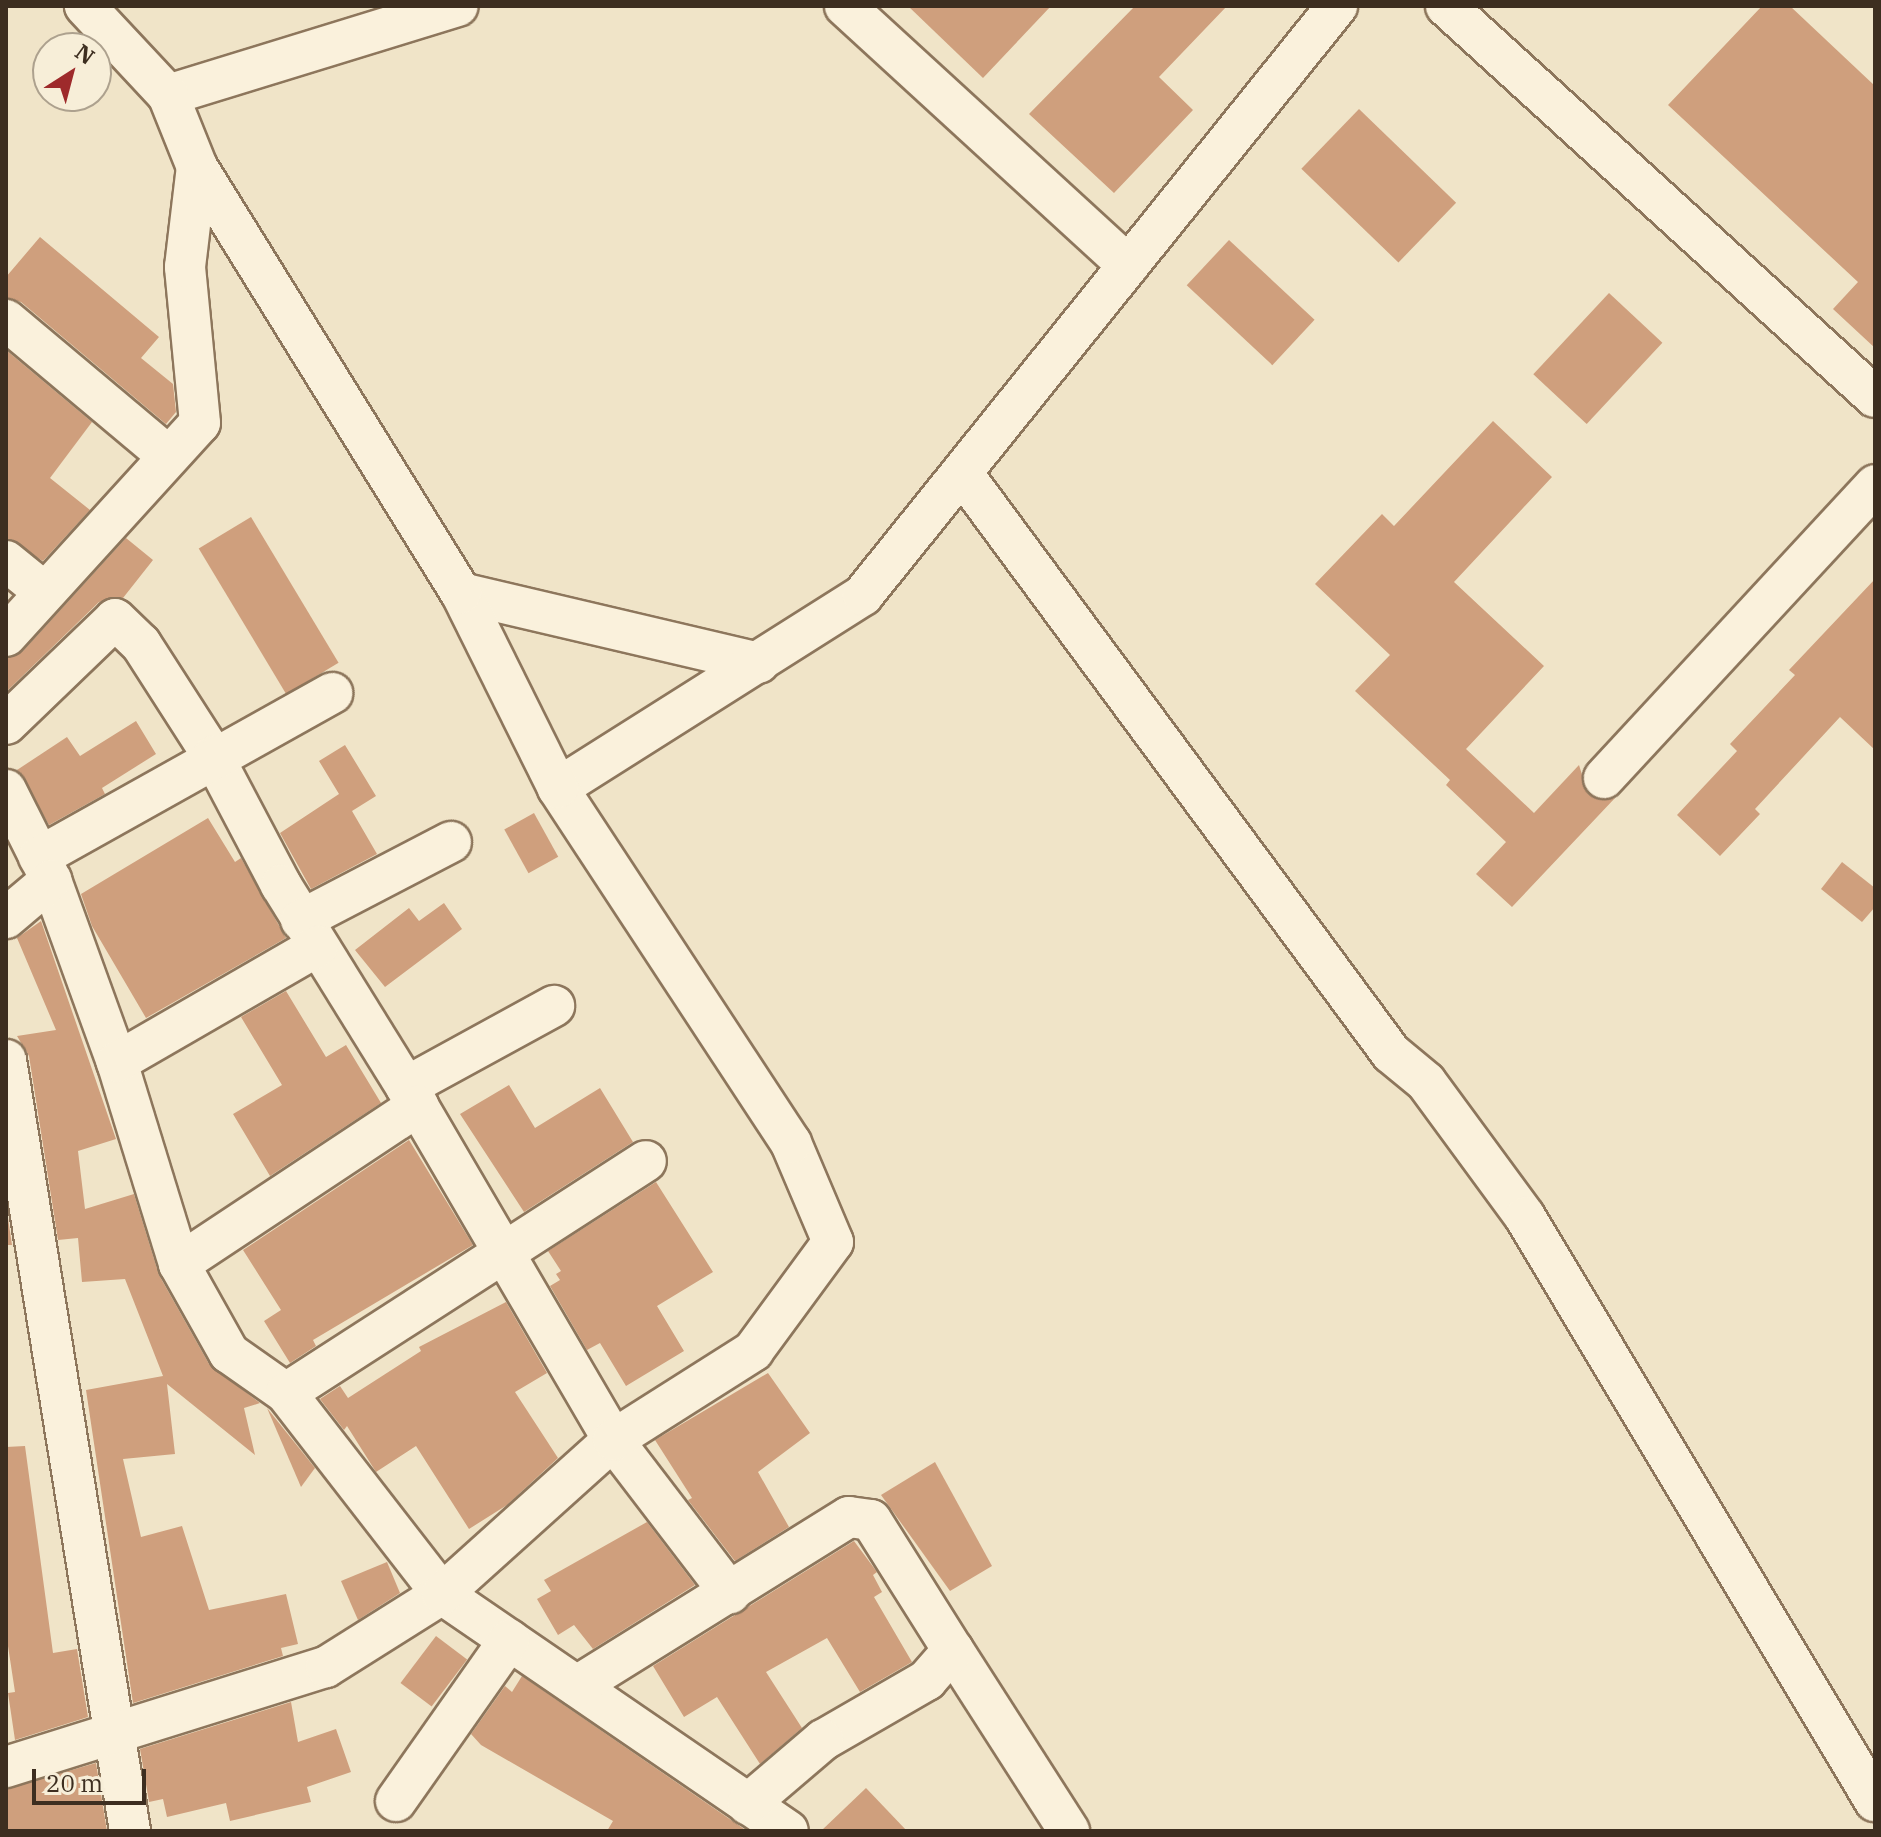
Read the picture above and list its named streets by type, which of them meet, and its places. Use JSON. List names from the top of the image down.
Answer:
{
  "scale_bar": "20 m",
  "north": "top right"
}
